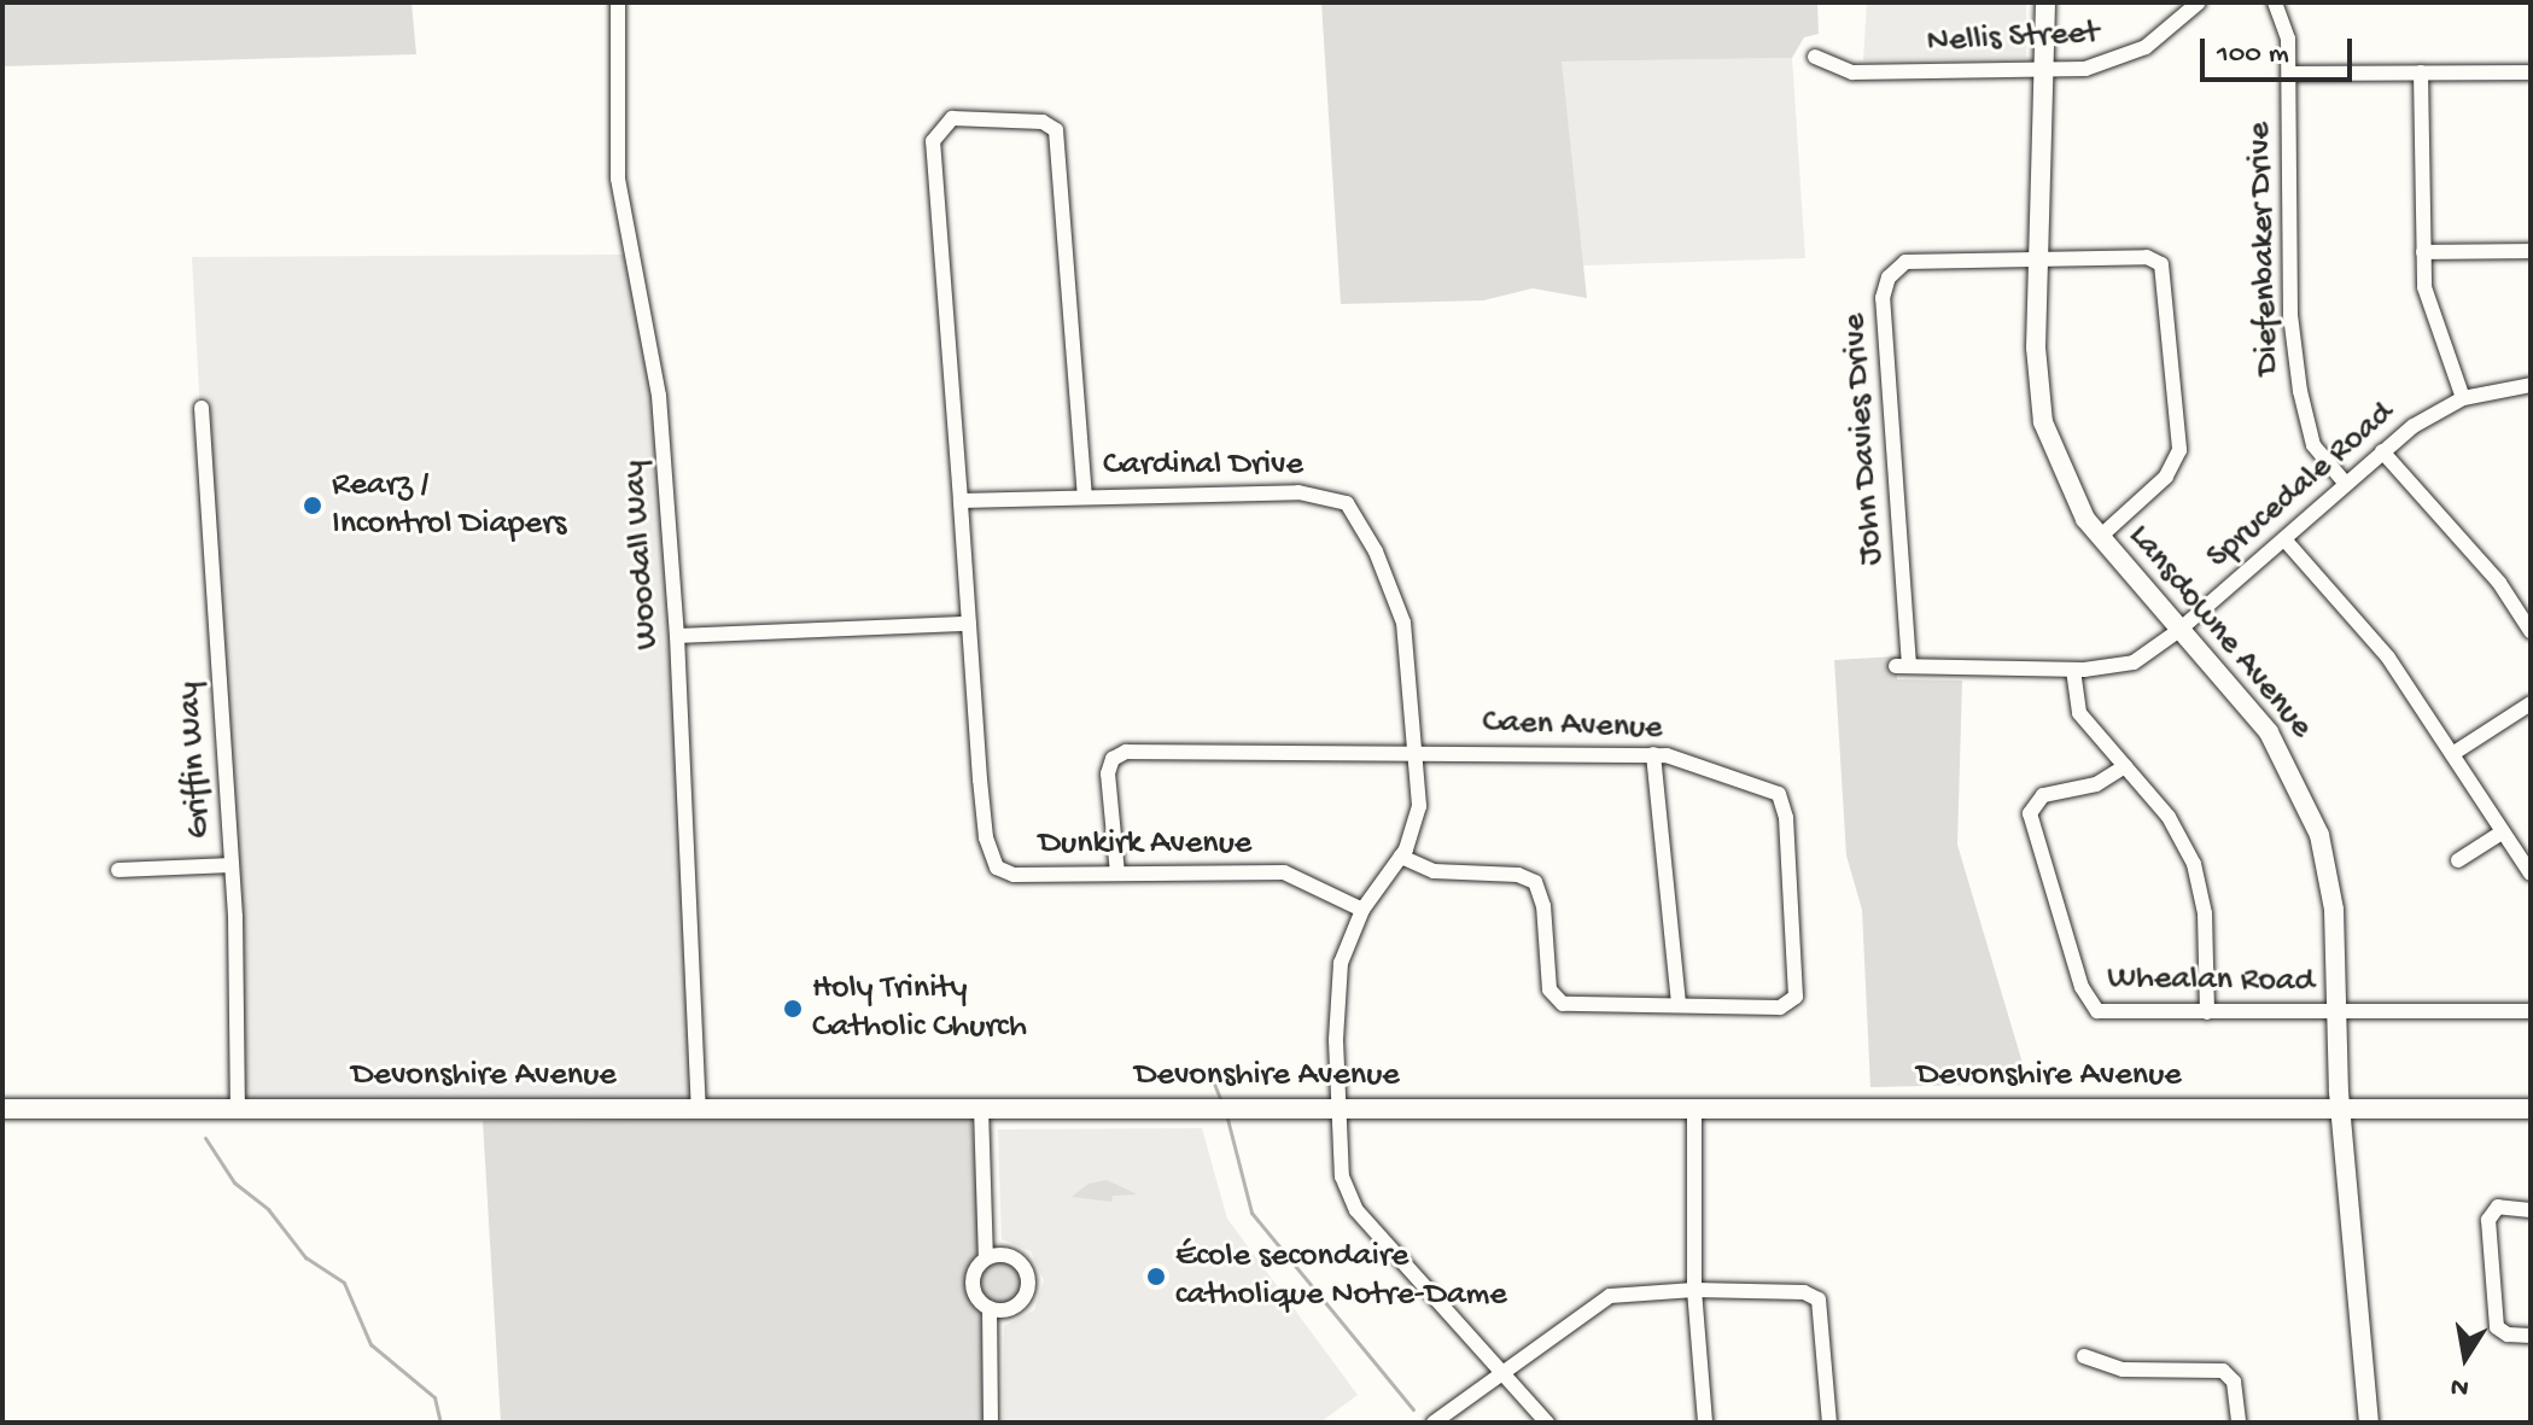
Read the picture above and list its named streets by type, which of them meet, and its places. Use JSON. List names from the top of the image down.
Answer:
{
  "streets": {
    "main road": ["Lansdowne Avenue", "Devonshire Avenue"],
    "street": [
      "Nellis Street",
      "Diefenbaker Drive",
      "John Davies Drive",
      "Cardinal Drive",
      "Sprucedale Road",
      "Woodall Way",
      "Caen Avenue",
      "Griffin Way",
      "Dunkirk Avenue",
      "Whealan Road"
    ]
  },
  "crossings": [
    ["Nellis Street", "Lansdowne Avenue"],
    ["Diefenbaker Drive", "Sprucedale Road"],
    ["John Davies Drive", "Sprucedale Road"],
    ["John Davies Drive", "Lansdowne Avenue"],
    ["Cardinal Drive", "Caen Avenue"],
    ["Cardinal Drive", "Dunkirk Avenue"],
    ["Cardinal Drive", "Devonshire Avenue"],
    ["Sprucedale Road", "Lansdowne Avenue"],
    ["Woodall Way", "Devonshire Avenue"],
    ["Lansdowne Avenue", "Whealan Road"],
    ["Lansdowne Avenue", "Devonshire Avenue"],
    ["Caen Avenue", "Dunkirk Avenue"],
    ["Griffin Way", "Devonshire Avenue"]
  ],
  "places": ["Rearz / Incontrol Diapers", "Holy Trinity Catholic Church", "École secondaire catholique Notre-Dame"],
  "scale_bar": "100 m",
  "north": "bottom"
}
